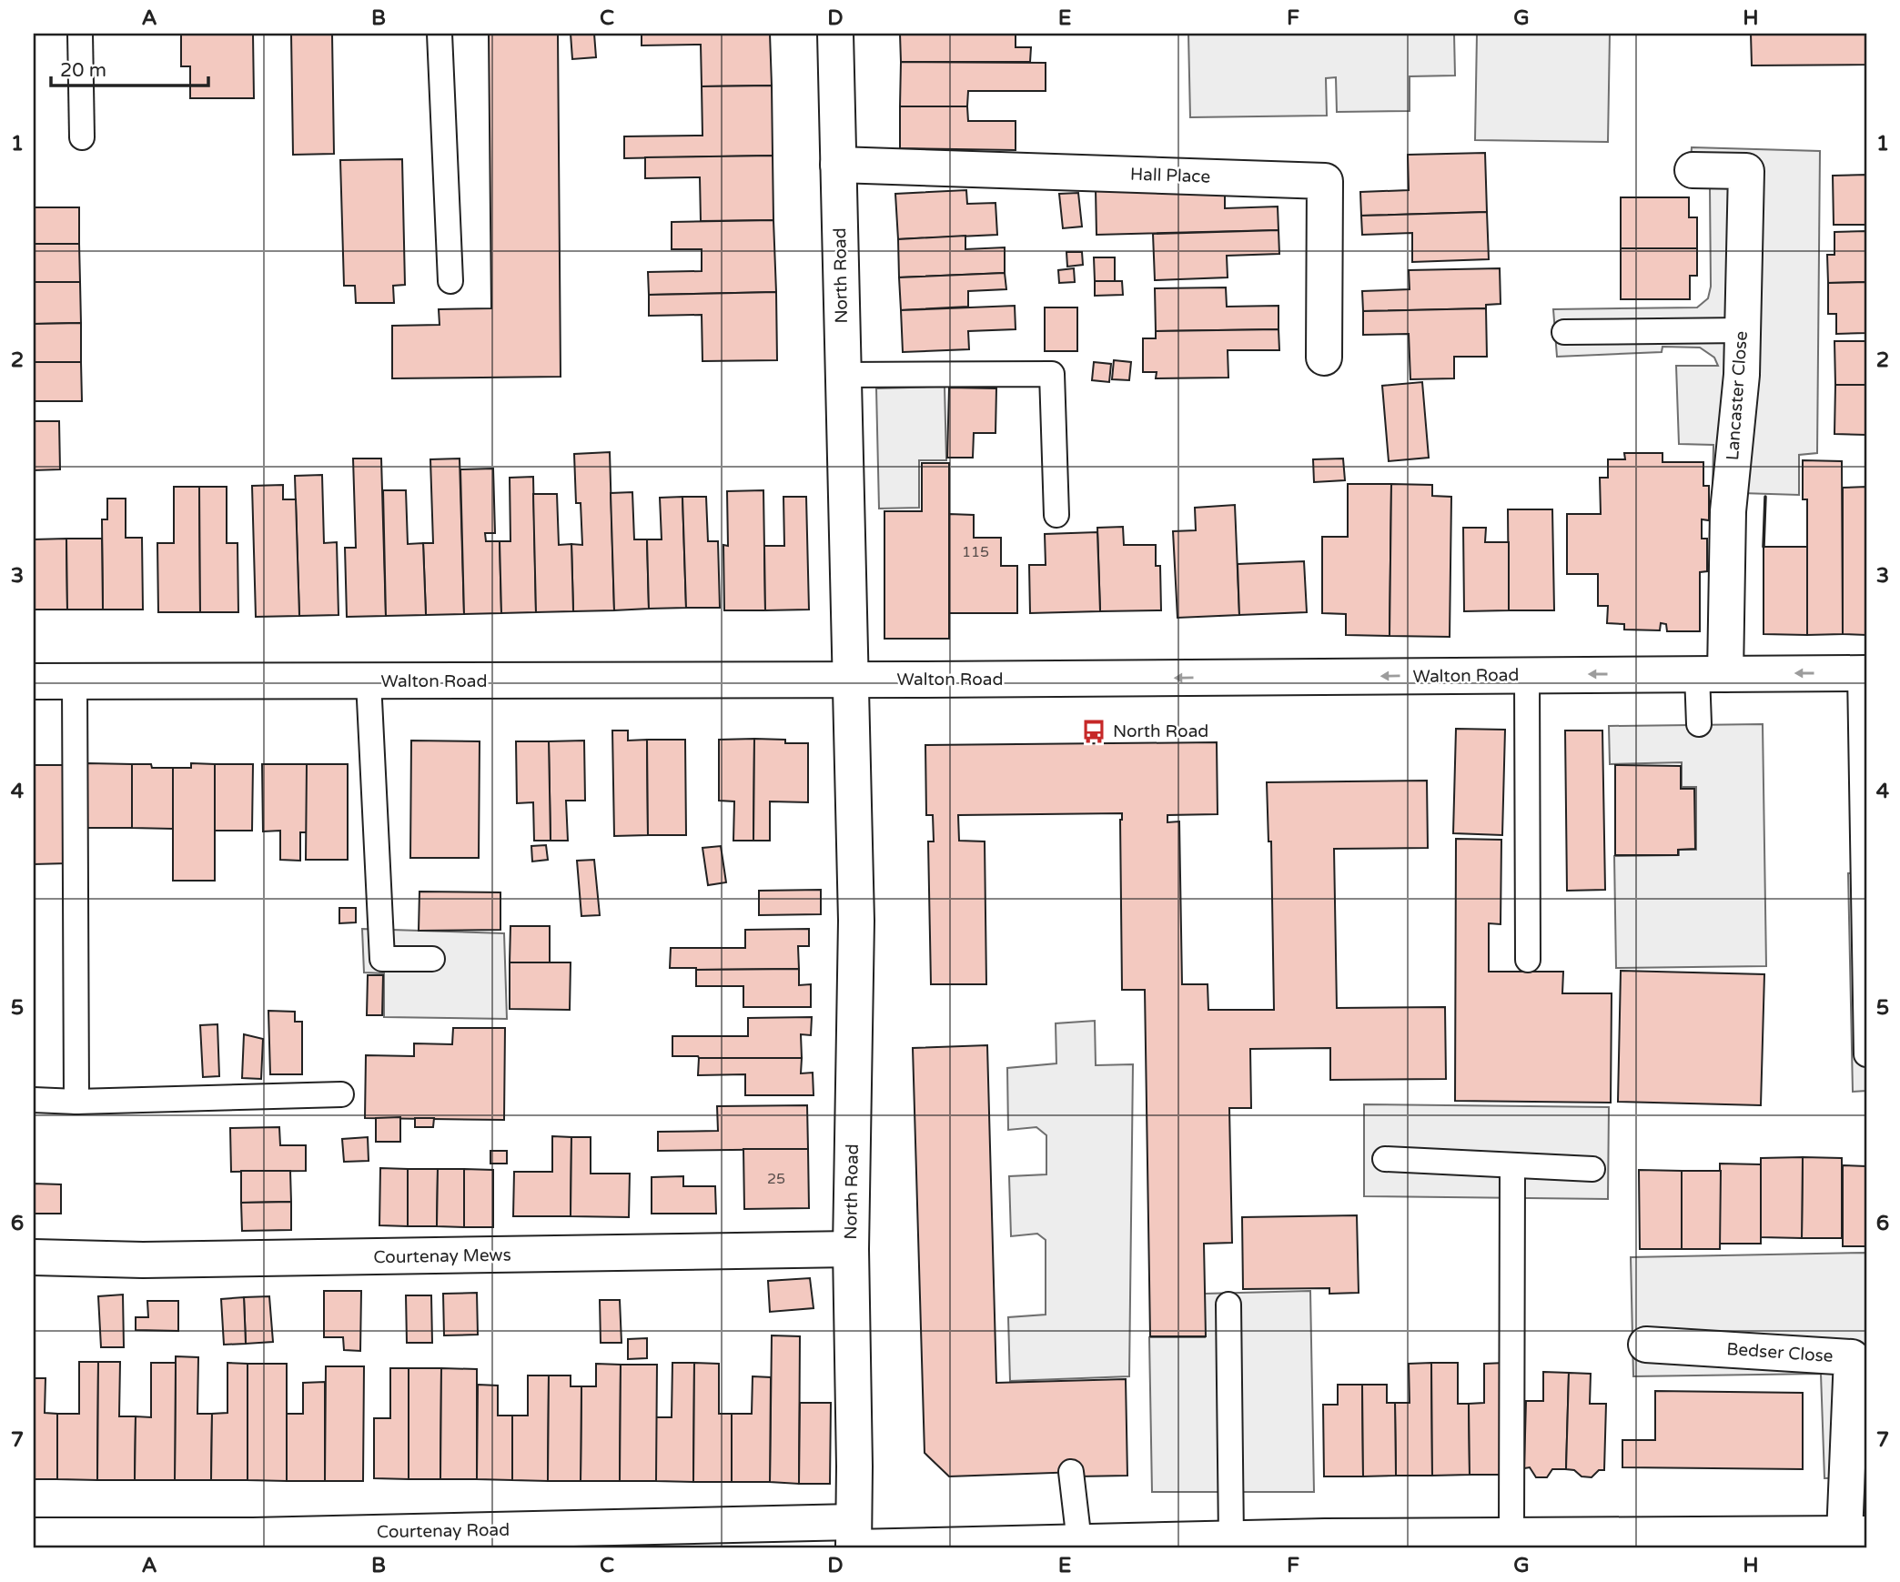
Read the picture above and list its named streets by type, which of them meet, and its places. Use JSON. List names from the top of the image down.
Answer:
{
  "streets": {
    "street": [
      "Hall Place",
      "North Road",
      "Lancaster Close",
      "Walton Road",
      "Courtenay Mews",
      "Bedser Close",
      "Courtenay Road"
    ]
  },
  "crossings": [
    ["Hall Place", "North Road"],
    ["North Road", "Walton Road"],
    ["North Road", "Courtenay Mews"],
    ["North Road", "Courtenay Road"],
    ["Lancaster Close", "Walton Road"],
    ["Bedser Close", "Courtenay Road"]
  ],
  "one_way": ["Walton Road"],
  "places": {
    "bus stop": ["North Road"]
  },
  "house_numbers": ["115", "25"],
  "scale_bar": "20 m",
  "grid": {
    "columns": [
      "A",
      "B",
      "C",
      "D",
      "E",
      "F",
      "G",
      "H"
    ],
    "rows": [
      "1",
      "2",
      "3",
      "4",
      "5",
      "6",
      "7"
    ]
  }
}
